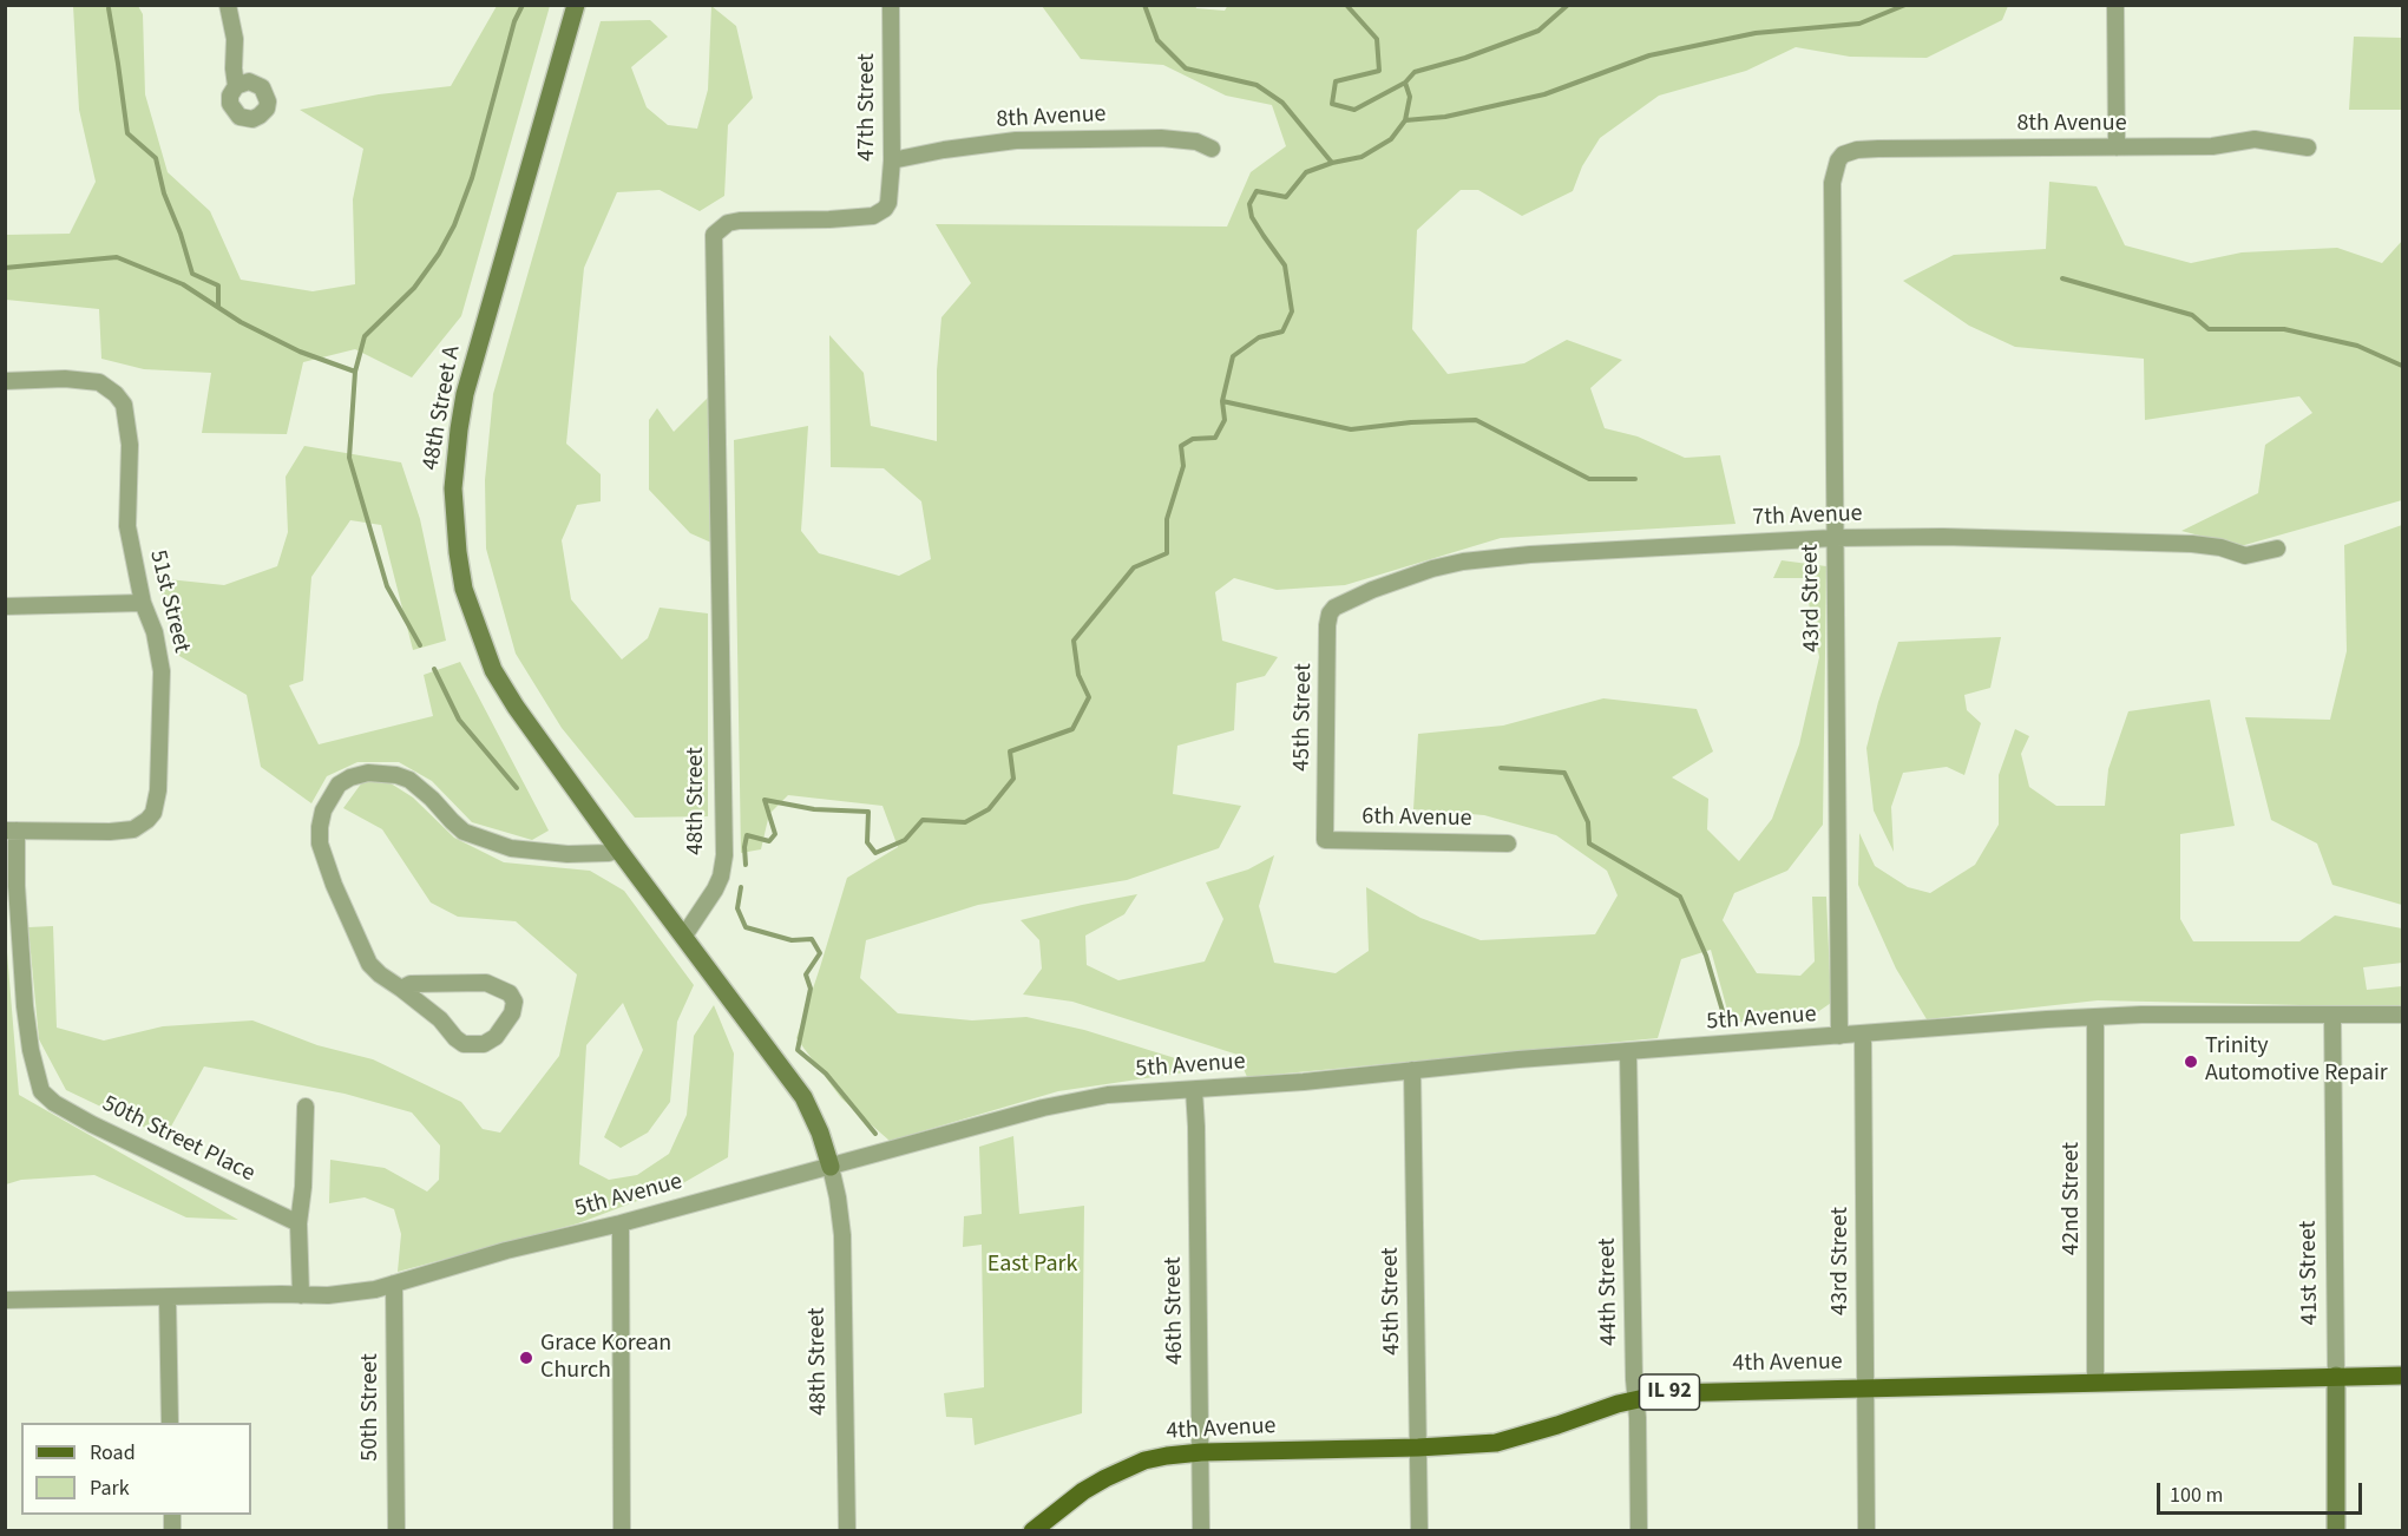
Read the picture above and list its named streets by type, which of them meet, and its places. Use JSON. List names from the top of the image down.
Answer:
{
  "streets": {
    "main road": ["4th Avenue", "IL 92"],
    "street": [
      "47th Street",
      "8th Avenue",
      "48th Street A",
      "7th Avenue",
      "43rd Street",
      "51st Street",
      "45th Street",
      "48th Street",
      "6th Avenue",
      "5th Avenue",
      "50th Street Place",
      "42nd Street",
      "41st Street",
      "44th Street",
      "46th Street",
      "50th Street"
    ]
  },
  "crossings": [
    ["47th Street", "8th Avenue"],
    ["47th Street", "48th Street"],
    ["8th Avenue", "43rd Street"],
    ["48th Street A", "48th Street"],
    ["7th Avenue", "43rd Street"],
    ["7th Avenue", "45th Street"],
    ["43rd Street", "5th Avenue"],
    ["43rd Street", "4th Avenue"],
    ["51st Street", "50th Street Place"],
    ["45th Street", "6th Avenue"],
    ["45th Street", "5th Avenue"],
    ["45th Street", "4th Avenue"],
    ["48th Street", "5th Avenue"],
    ["5th Avenue", "42nd Street"],
    ["5th Avenue", "41st Street"],
    ["5th Avenue", "44th Street"],
    ["5th Avenue", "46th Street"],
    ["5th Avenue", "50th Street"],
    ["42nd Street", "4th Avenue"],
    ["41st Street", "4th Avenue"],
    ["44th Street", "4th Avenue"],
    ["46th Street", "4th Avenue"]
  ],
  "parks": ["East Park"],
  "places": ["Trinity Automotive Repair", "Grace Korean Church"],
  "legend": ["Road", "Park"],
  "scale_bar": "100 m"
}
